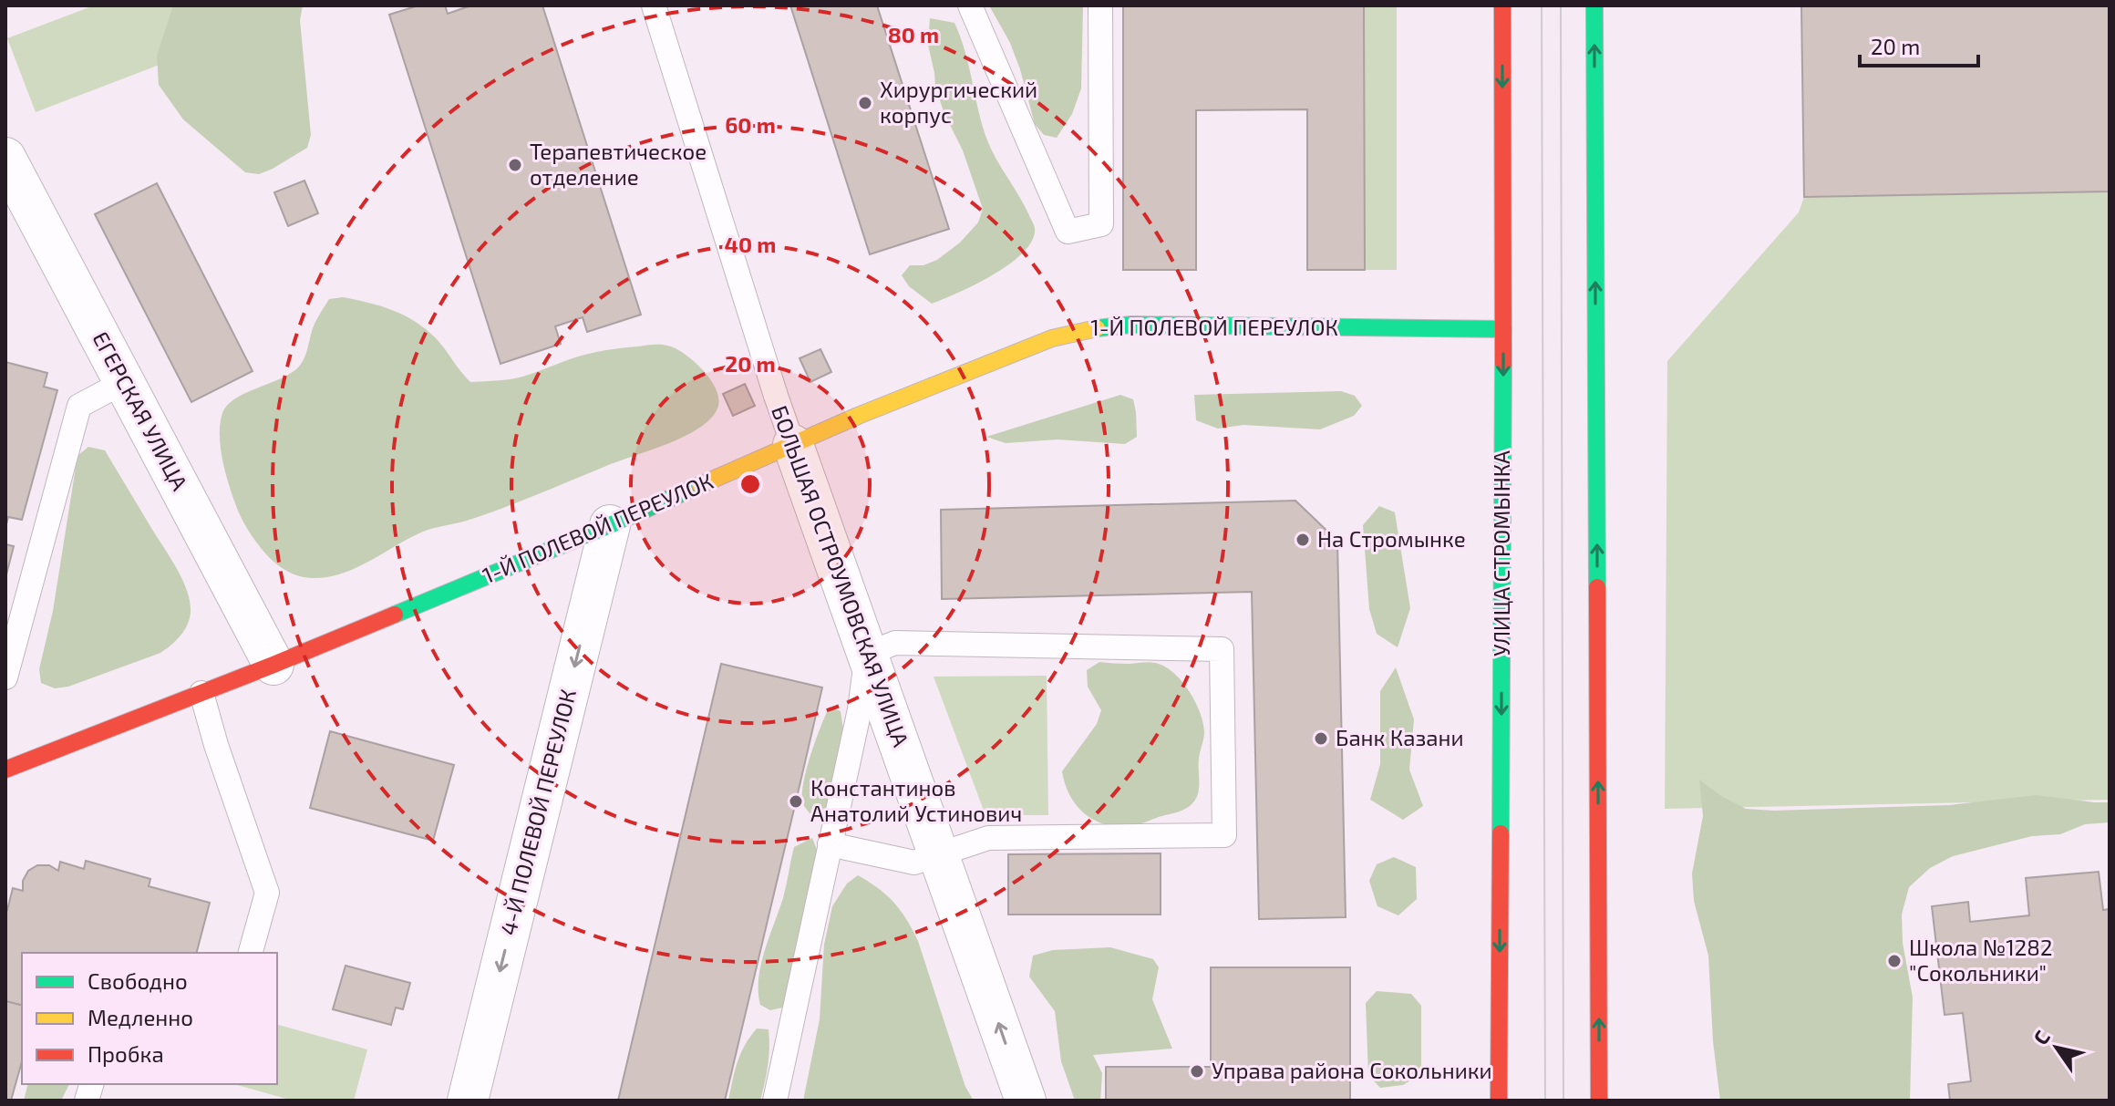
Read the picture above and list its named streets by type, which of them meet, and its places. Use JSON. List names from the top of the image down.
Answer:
{
  "streets": {
    "main road": ["1-Й ПОЛЕВОЙ ПЕРЕУЛОК", "УЛИЦА СТРОМЫНКА"],
    "street": ["ЕГЕРСКАЯ УЛИЦА", "БОЛЬШАЯ ОСТРОУМОВСКАЯ УЛИЦА", "4-Й ПОЛЕВОЙ ПЕРЕУЛОК"]
  },
  "crossings": [
    ["1-Й ПОЛЕВОЙ ПЕРЕУЛОК", "ЕГЕРСКАЯ УЛИЦА"],
    ["1-Й ПОЛЕВОЙ ПЕРЕУЛОК", "УЛИЦА СТРОМЫНКА"],
    ["1-Й ПОЛЕВОЙ ПЕРЕУЛОК", "БОЛЬШАЯ ОСТРОУМОВСКАЯ УЛИЦА"],
    ["1-Й ПОЛЕВОЙ ПЕРЕУЛОК", "4-Й ПОЛЕВОЙ ПЕРЕУЛОК"]
  ],
  "one_way": ["4-Й ПОЛЕВОЙ ПЕРЕУЛОК"],
  "places": [
    "Хирургический корпус",
    "Терапевтическое отделение",
    "На Стромынке",
    "Банк Казани",
    "Константинов Анатолий Устинович",
    "Школа №1282 \"Сокольники\"",
    "Управа района Сокольники"
  ],
  "legend": ["Свободно", "Медленно", "Пробка"],
  "scale_bar": "20 m",
  "north": "top left",
  "rings": [
    "80 m",
    "60 m",
    "40 m",
    "20 m"
  ]
}
